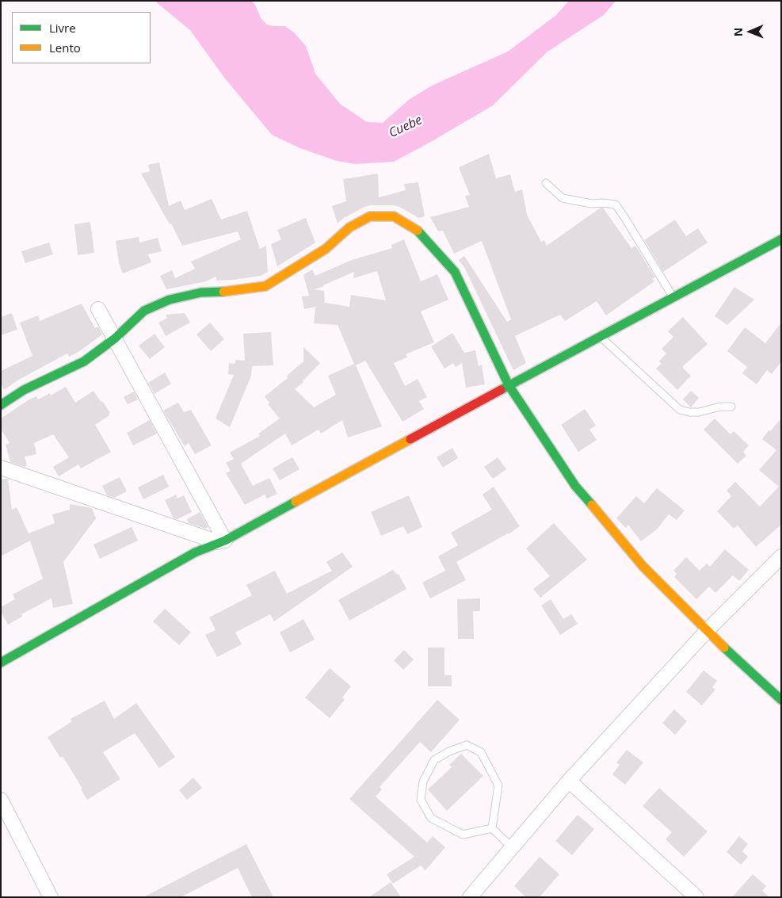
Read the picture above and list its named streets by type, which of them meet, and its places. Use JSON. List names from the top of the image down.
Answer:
{
  "water": ["Cuebe"],
  "legend": ["Livre", "Lento"],
  "north": "left"
}
